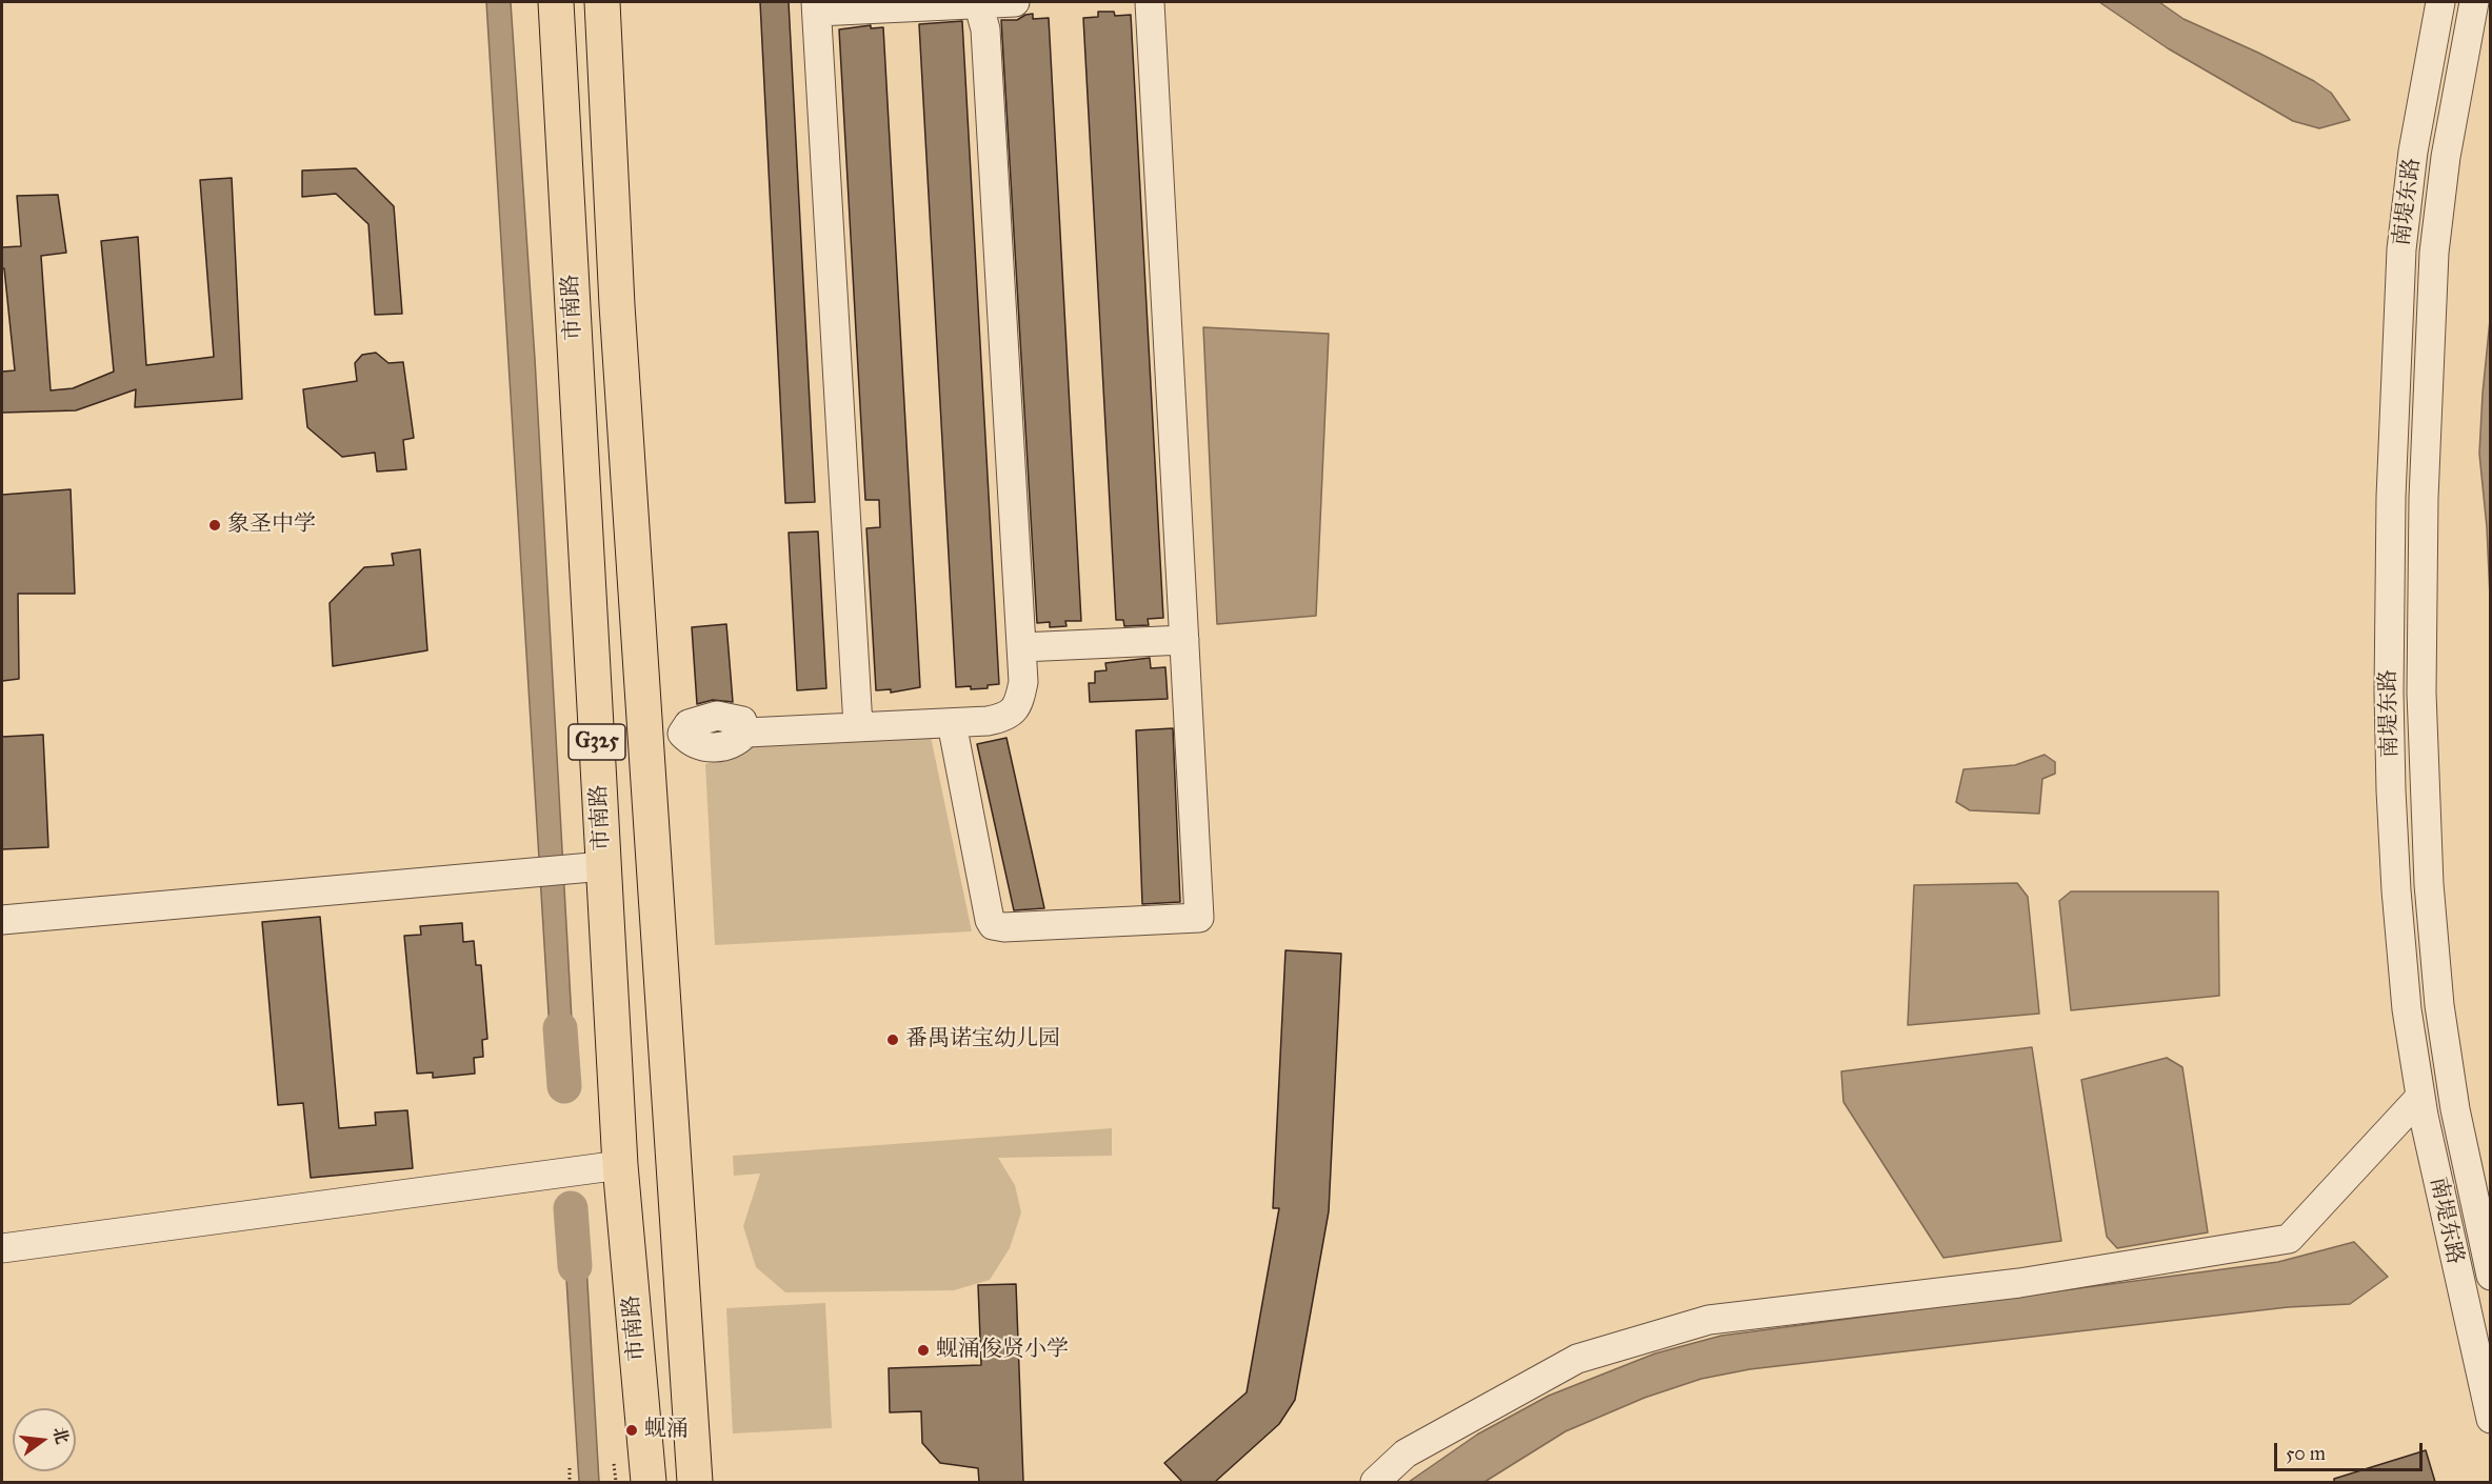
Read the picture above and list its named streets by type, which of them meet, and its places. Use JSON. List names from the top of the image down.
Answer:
{
  "streets": {
    "highway": ["市南路", "G325"],
    "street": ["南堤东路"]
  },
  "places": [
    "象圣中学",
    "番禺诺宝幼儿园",
    "蚬涌俊贤小学",
    "蚬涌"
  ],
  "scale_bar": "50 m",
  "north": "right"
}
